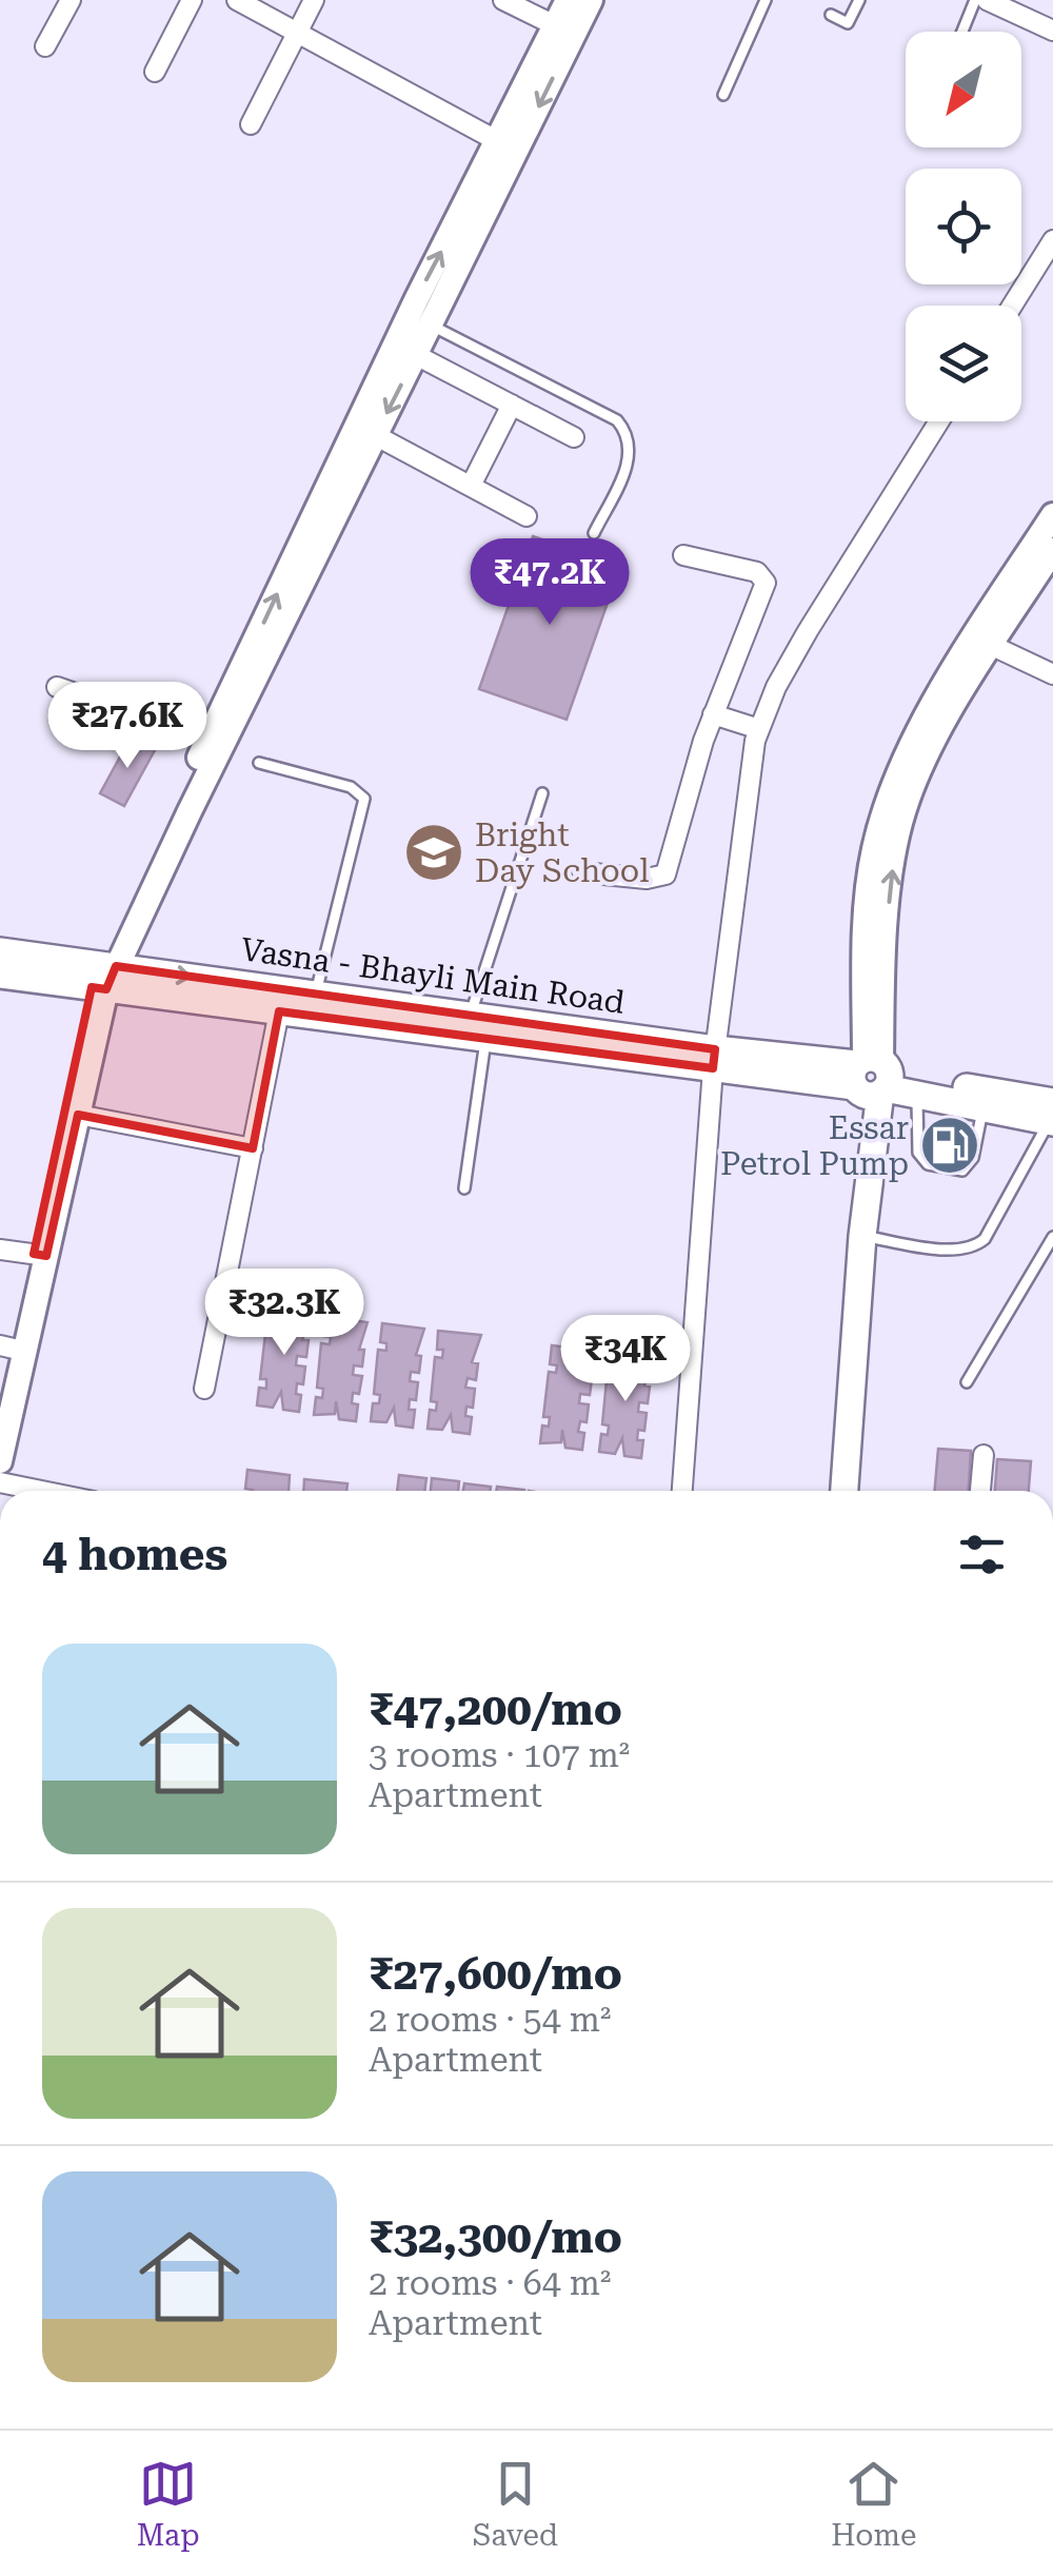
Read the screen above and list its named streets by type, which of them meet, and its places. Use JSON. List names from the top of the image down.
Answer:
{
  "streets": {
    "main road": ["Vasna - Bhayli Main Road"]
  },
  "places": {
    "school or university": ["Bright Day School"],
    "fuel station": ["Essar Petrol Pump"]
  },
  "north": "bottom left",
  "page": {
    "price": [
      "₹47.2K",
      "₹27.6K",
      "₹32.3K",
      "₹34K"
    ],
    "heading": "4 homes",
    "list": [
      {
        "name": "₹47,200/mo",
        "note": "3 rooms · 107 m² · Apartment"
      },
      {
        "name": "₹27,600/mo",
        "note": "2 rooms · 54 m² · Apartment"
      },
      {
        "name": "₹32,300/mo",
        "note": "2 rooms · 64 m² · Apartment"
      }
    ],
    "tabs": ["Map", "Saved", "Home"]
  }
}
